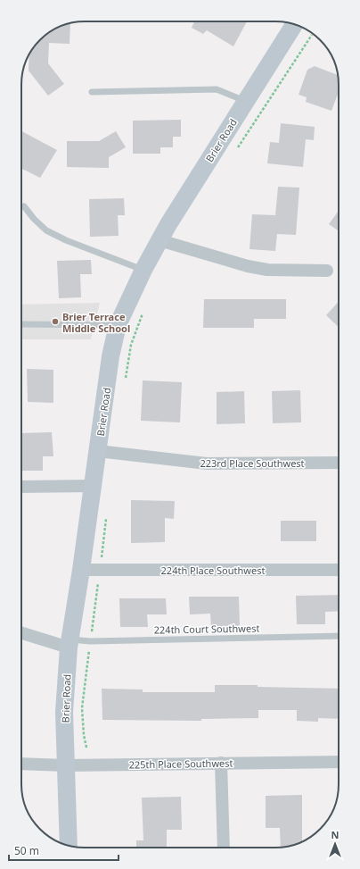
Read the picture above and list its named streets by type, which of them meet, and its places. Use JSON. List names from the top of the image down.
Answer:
{
  "streets": {
    "main road": ["Brier Road"],
    "street": ["223rd Place Southwest", "224th Place Southwest", "225th Place Southwest"],
    "lane": ["224th Court Southwest"]
  },
  "crossings": [
    ["Brier Road", "223rd Place Southwest"],
    ["Brier Road", "224th Place Southwest"],
    ["Brier Road", "224th Court Southwest"],
    ["Brier Road", "225th Place Southwest"]
  ],
  "places": ["Brier Terrace Middle School"],
  "scale_bar": "50 m",
  "north": "top"
}
